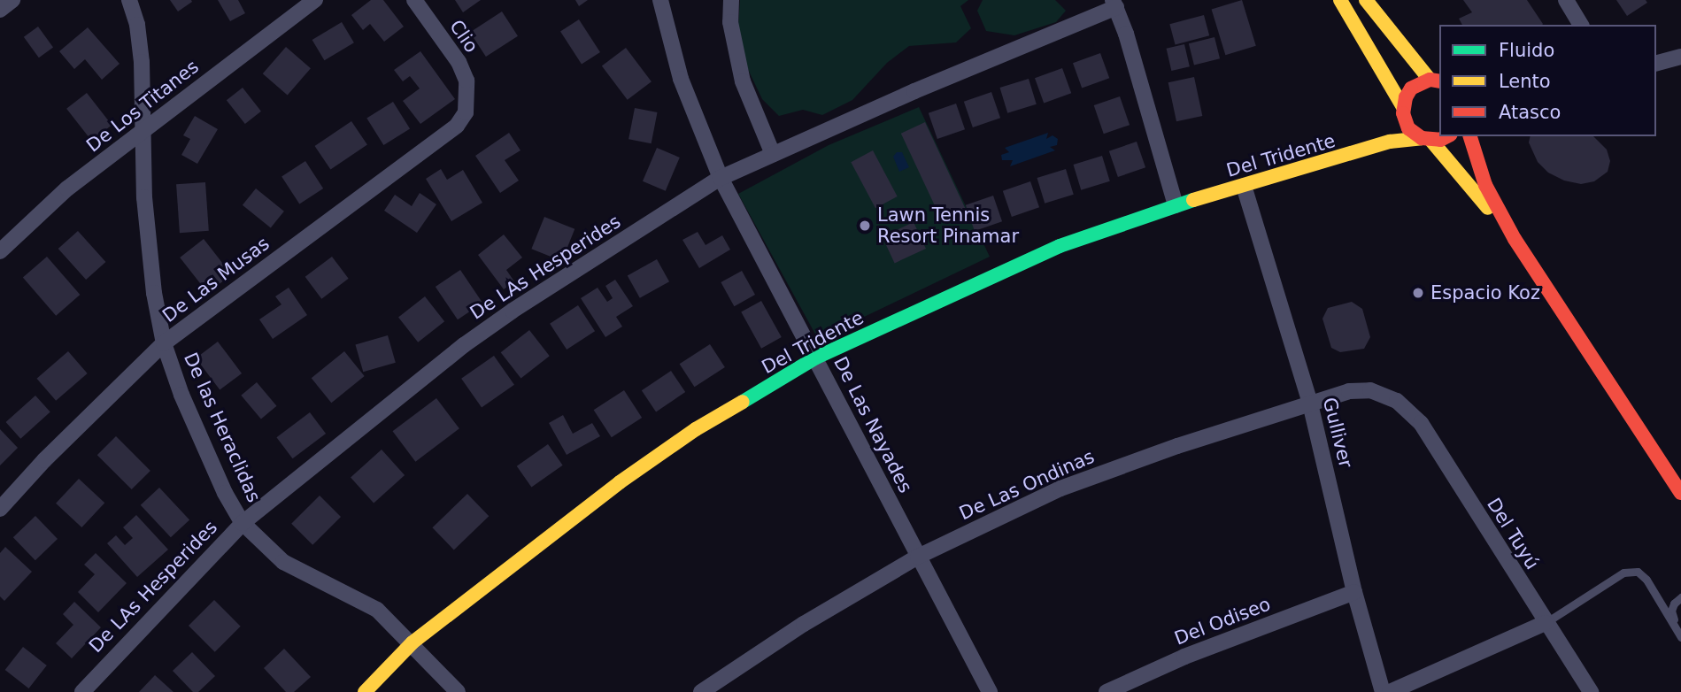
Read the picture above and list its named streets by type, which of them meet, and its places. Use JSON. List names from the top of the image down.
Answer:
{
  "streets": {
    "main road": ["Del Tridente"],
    "street": [
      "Clio",
      "De Los Titanes",
      "De LAs Hesperides",
      "De Las Musas",
      "De Las Nayades",
      "De las Heraclidas",
      "Gulliver",
      "De Las Ondinas",
      "Del Tuyú",
      "Del Odiseo"
    ]
  },
  "crossings": [
    ["Clio", "De Las Musas"],
    ["De Los Titanes", "De las Heraclidas"],
    ["Del Tridente", "De Las Nayades"],
    ["Del Tridente", "De las Heraclidas"],
    ["Del Tridente", "Gulliver"],
    ["De LAs Hesperides", "De Las Nayades"],
    ["De LAs Hesperides", "De las Heraclidas"],
    ["De Las Musas", "De las Heraclidas"],
    ["De Las Nayades", "De Las Ondinas"],
    ["Gulliver", "De Las Ondinas"],
    ["Gulliver", "Del Odiseo"],
    ["De Las Ondinas", "Del Tuyú"]
  ],
  "places": ["Lawn Tennis Resort Pinamar", "Espacio Koz"],
  "legend": ["Fluido", "Lento", "Atasco"]
}
